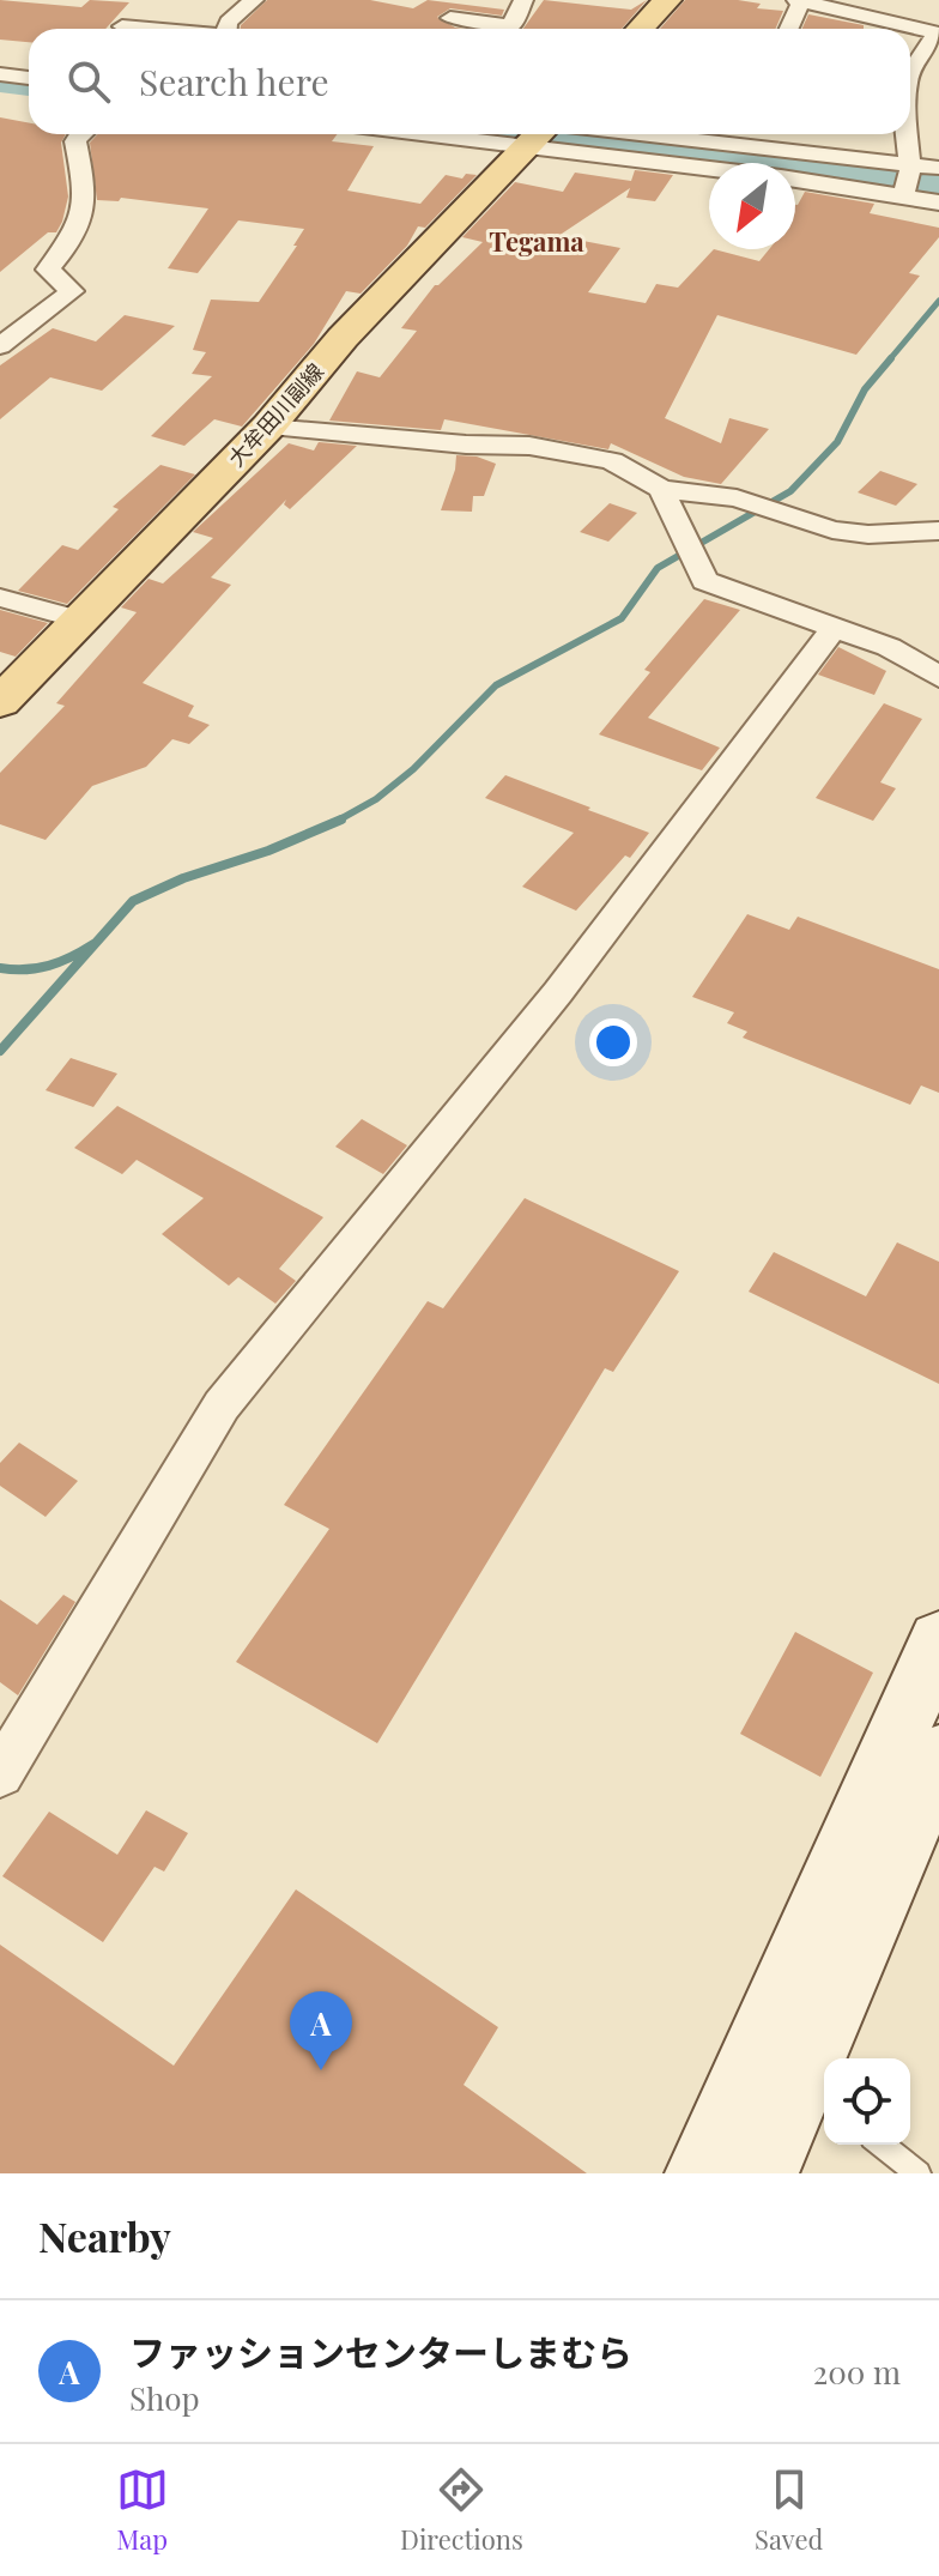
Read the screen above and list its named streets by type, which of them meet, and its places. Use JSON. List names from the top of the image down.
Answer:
{
  "streets": {
    "main road": ["大牟田川副線"]
  },
  "districts": ["Tegama"],
  "north": "bottom left",
  "page": {
    "search": "Search here",
    "pins": "A",
    "heading": "Nearby",
    "list": [
      {
        "mark": "A",
        "name": "ファッションセンターしまむら",
        "note": "Shop",
        "value": "200 m"
      }
    ],
    "nav": ["Map", "Directions", "Saved"]
  }
}
